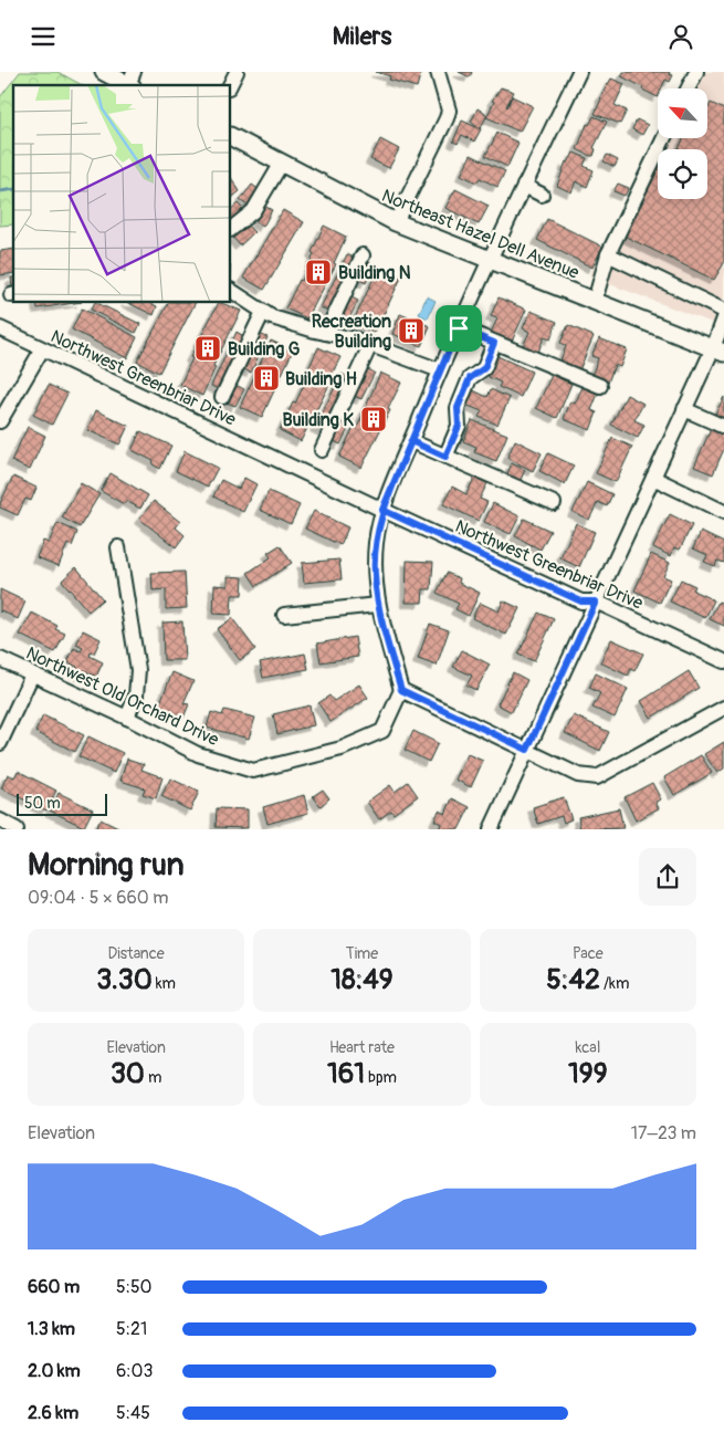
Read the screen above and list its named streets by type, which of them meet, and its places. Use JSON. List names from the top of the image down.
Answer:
{
  "streets": {
    "main road": ["Northeast Hazel Dell Avenue"],
    "street": ["Northwest Greenbriar Drive", "Northwest Old Orchard Drive"]
  },
  "places": {
    "building": [
      "Building N",
      "Recreation Building",
      "Building G",
      "Building H",
      "Building K"
    ]
  },
  "scale_bar": "50 m",
  "north": "top left",
  "page": {
    "header": "Milers",
    "scale": "50 m",
    "heading": ["Morning run", "09:04 · 5 × 660 m"],
    "stats": [
      ["Distance", "3.30 km"],
      ["Time", "18:49"],
      ["Pace", "5:42 /km"],
      ["Elevation", "30 m"],
      ["Heart rate", "161 bpm"],
      ["kcal", "199"]
    ],
    "chart": ["Elevation", "17–23 m"],
    "list": [
      {
        "name": "660 m",
        "note": "5:50"
      },
      {
        "name": "1.3 km",
        "note": "5:21"
      },
      {
        "name": "2.0 km",
        "note": "6:03"
      },
      {
        "name": "2.6 km",
        "note": "5:45"
      }
    ]
  }
}
